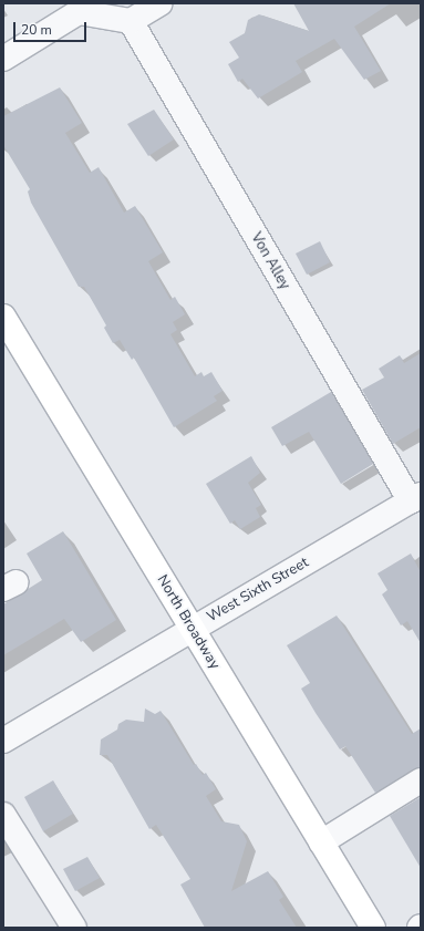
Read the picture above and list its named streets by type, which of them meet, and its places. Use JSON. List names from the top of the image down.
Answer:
{
  "streets": {
    "main road": ["North Broadway"],
    "street": ["Von Alley", "West Sixth Street"]
  },
  "crossings": [
    ["Von Alley", "West Sixth Street"],
    ["West Sixth Street", "North Broadway"]
  ],
  "scale_bar": "20 m"
}
